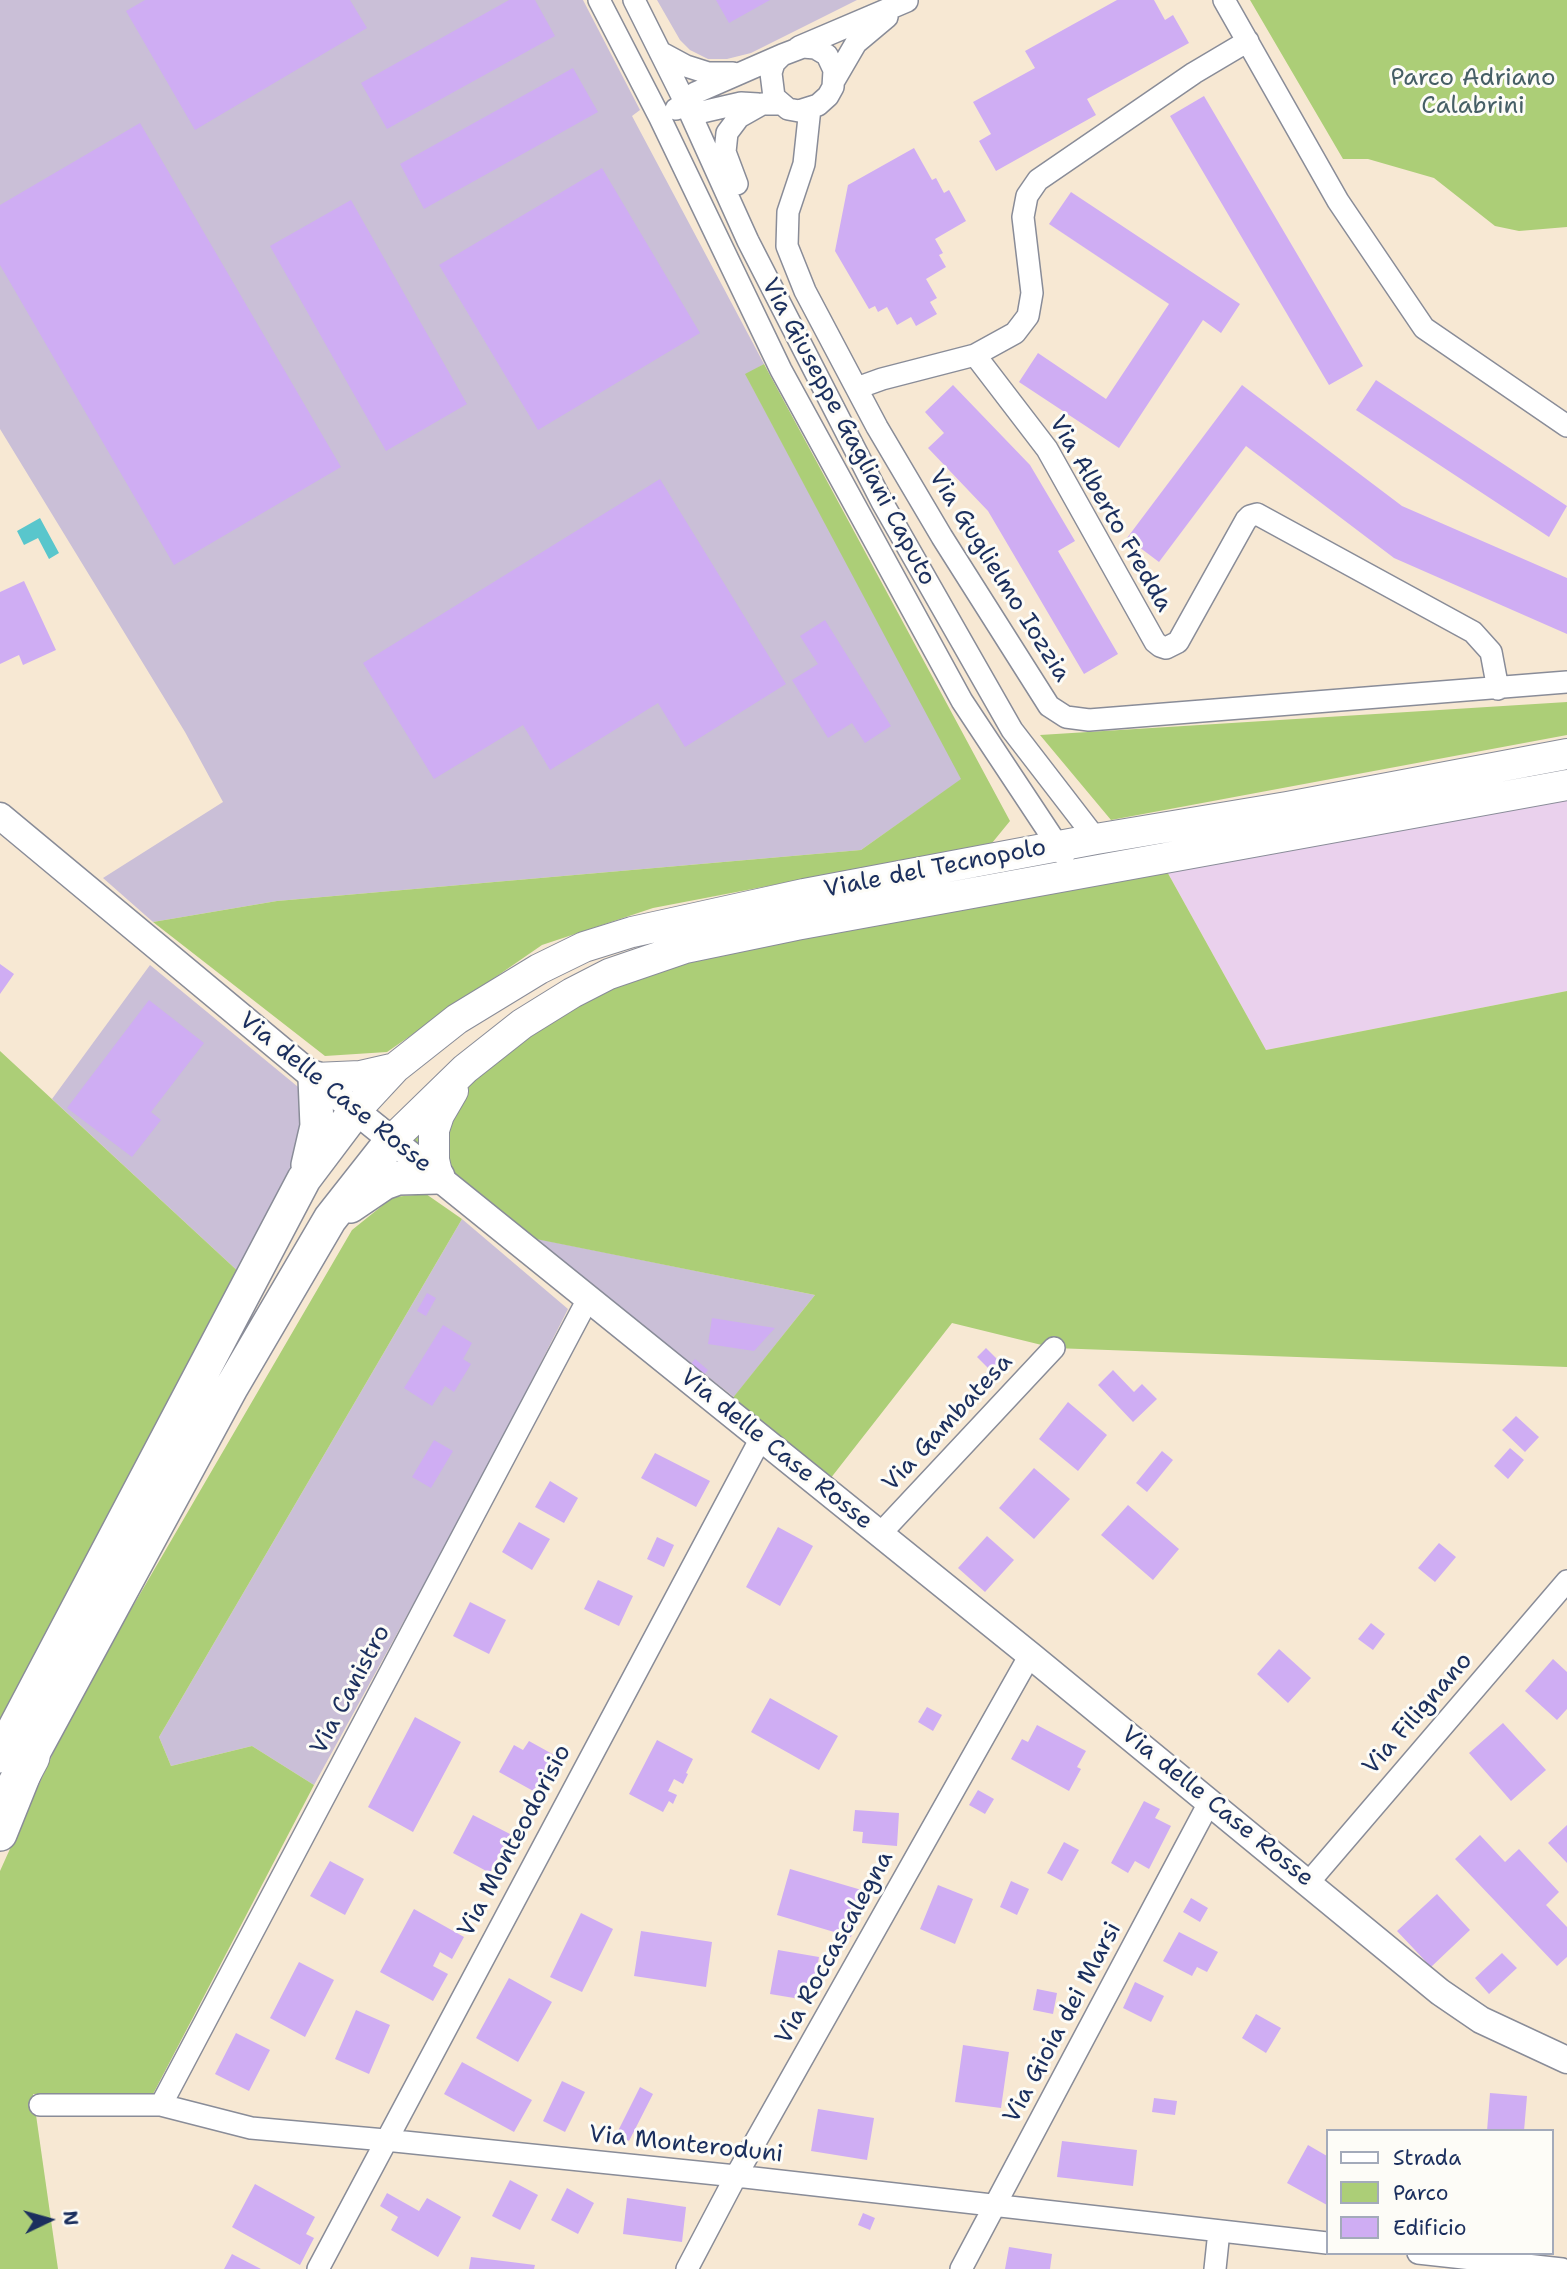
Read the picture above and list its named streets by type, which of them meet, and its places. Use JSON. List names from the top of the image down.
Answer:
{
  "streets": {
    "main road": ["Viale del Tecnopolo"],
    "street": [
      "Via Giuseppe Gagliani Caputo",
      "Via Alberto Fredda",
      "Via Guglielmo Iozzia",
      "Via delle Case Rosse",
      "Via Gambatesa",
      "Via Canistro",
      "Via Filignano",
      "Via Monteodorisio",
      "Via Roccascalegna",
      "Via Gioia dei Marsi",
      "Via Monteroduni"
    ]
  },
  "crossings": [
    ["Via Giuseppe Gagliani Caputo", "Viale del Tecnopolo"],
    ["Via Alberto Fredda", "Via Guglielmo Iozzia"],
    ["Viale del Tecnopolo", "Via delle Case Rosse"],
    ["Via delle Case Rosse", "Via Gambatesa"],
    ["Via delle Case Rosse", "Via Canistro"],
    ["Via delle Case Rosse", "Via Filignano"],
    ["Via delle Case Rosse", "Via Monteodorisio"],
    ["Via delle Case Rosse", "Via Roccascalegna"],
    ["Via delle Case Rosse", "Via Gioia dei Marsi"],
    ["Via Canistro", "Via Monteroduni"],
    ["Via Monteodorisio", "Via Monteroduni"],
    ["Via Roccascalegna", "Via Monteroduni"],
    ["Via Gioia dei Marsi", "Via Monteroduni"]
  ],
  "parks": ["Parco Adriano Calabrini"],
  "legend": ["Strada", "Parco", "Edificio"],
  "north": "right"
}
